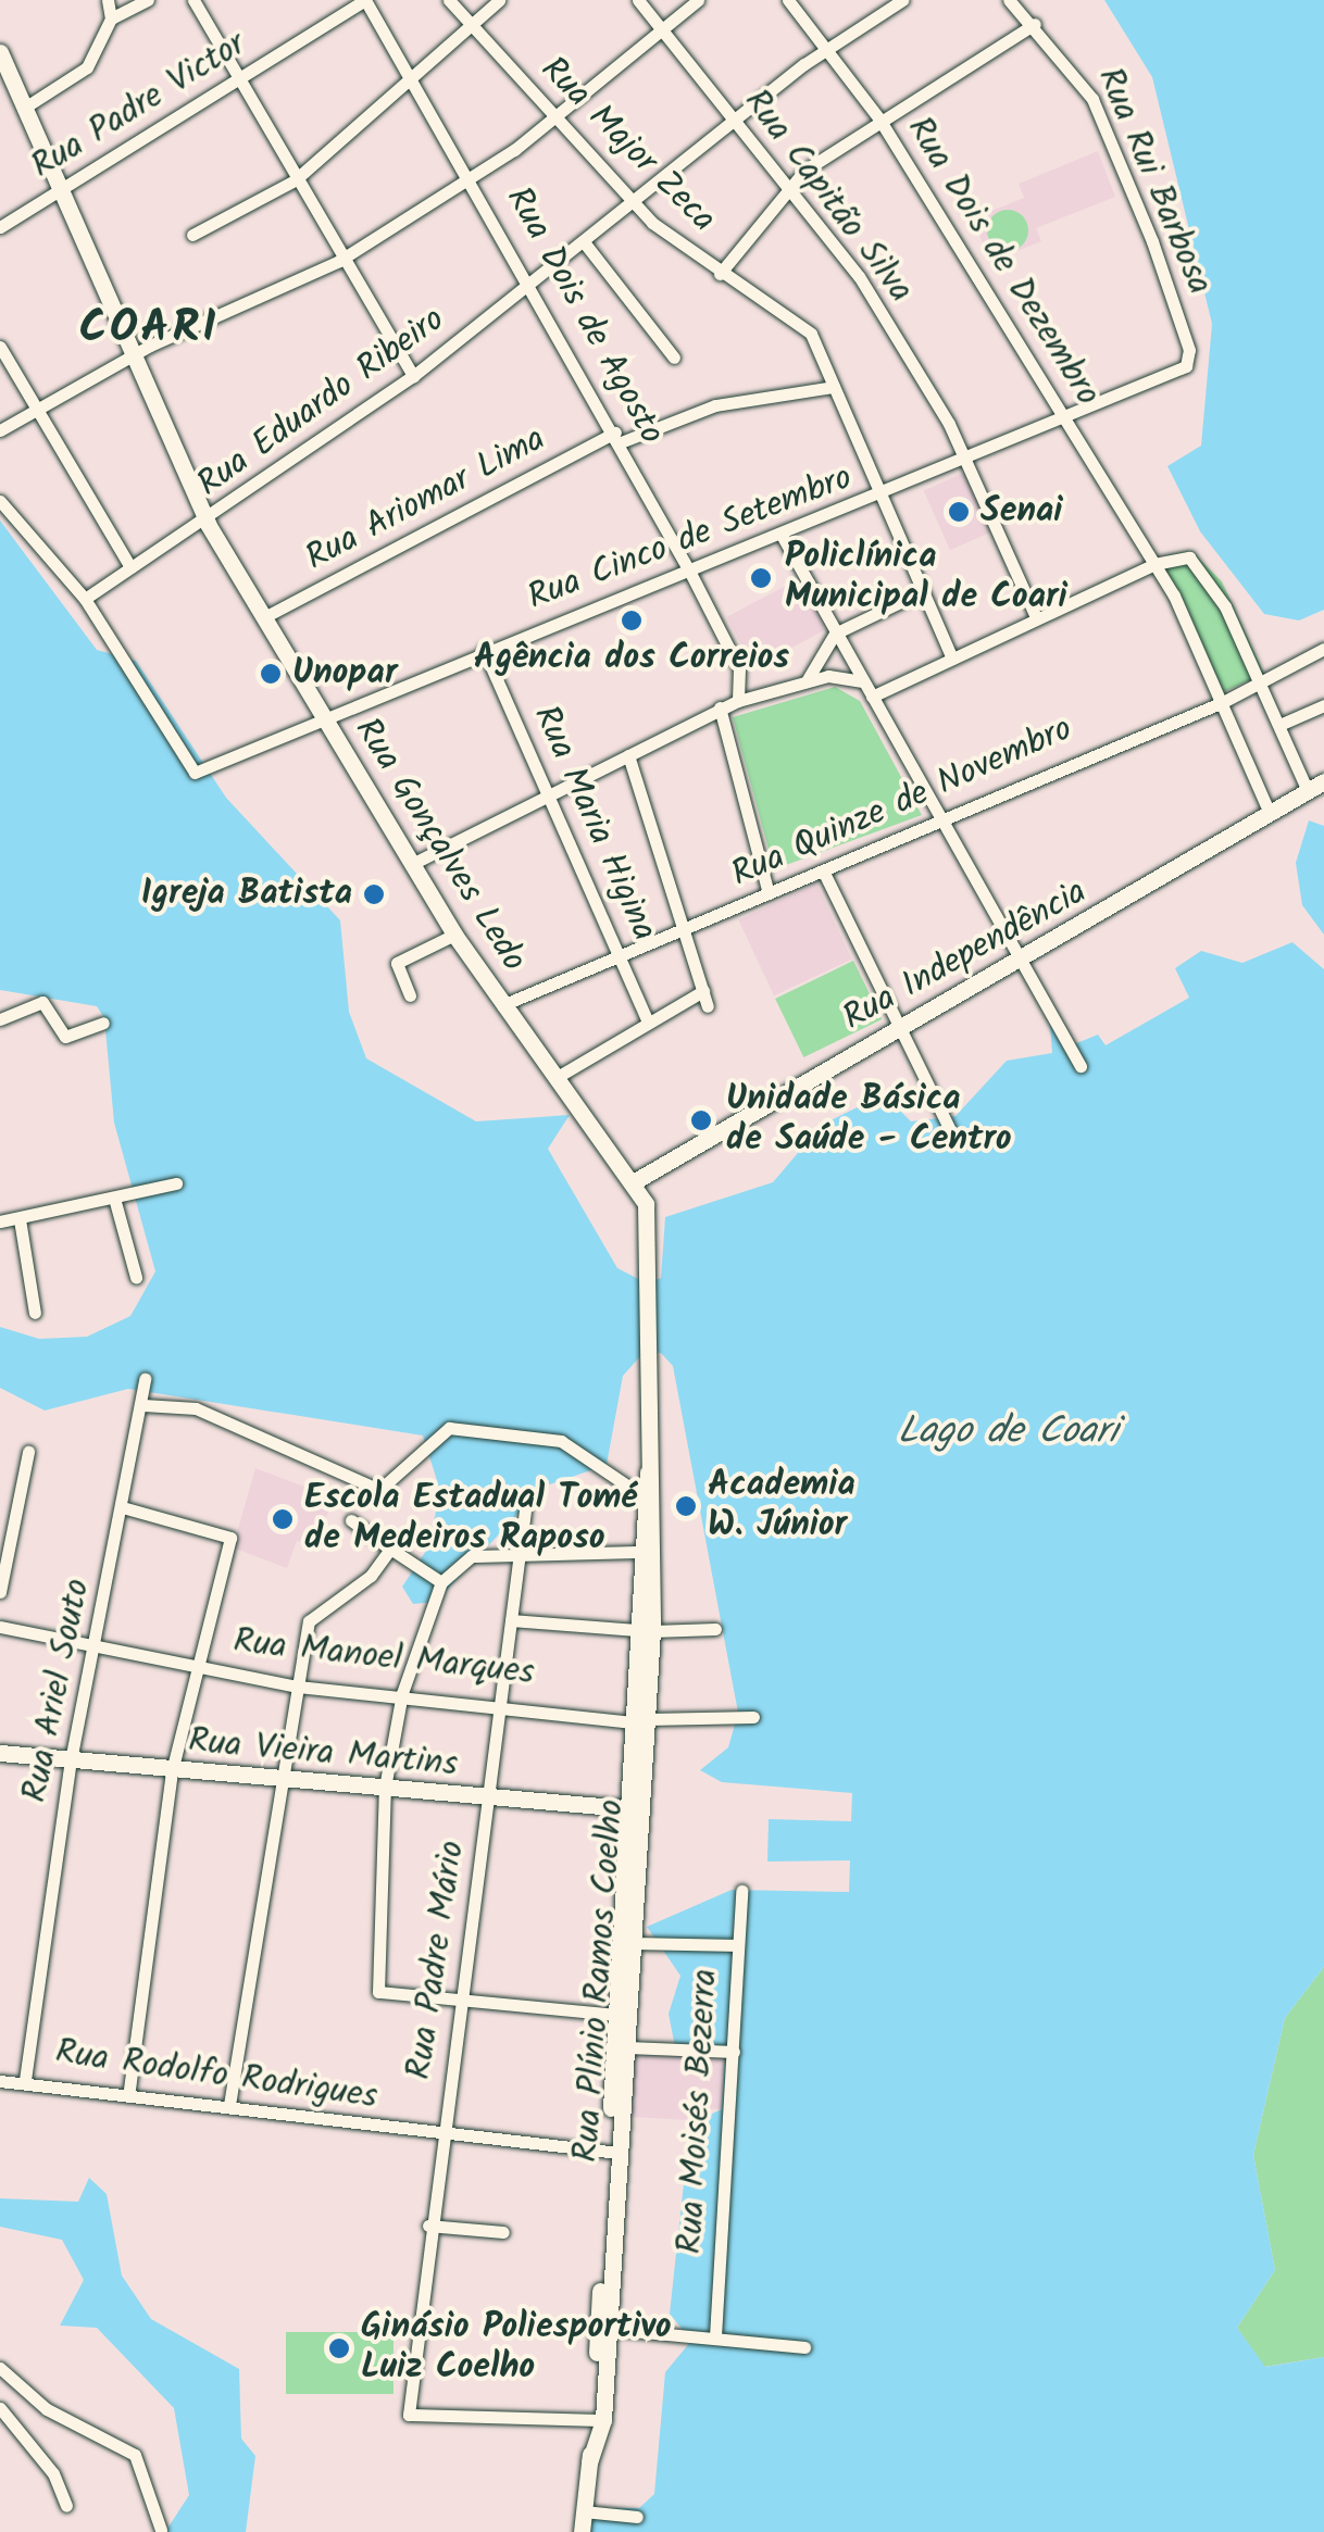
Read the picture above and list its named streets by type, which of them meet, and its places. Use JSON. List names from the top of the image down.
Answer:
{
  "streets": {
    "main road": [
      "Rua Gonçalves Ledo",
      "Rua Independência",
      "Rua Vieira Martins",
      "Rua Plínio Ramos Coelho"
    ],
    "street": [
      "Rua Padre Victor",
      "Rua Major Zeca",
      "Rua Rui Barbosa",
      "Rua Capitão Silva",
      "Rua Dois de Dezembro",
      "Rua Dois de Agosto",
      "Rua Eduardo Ribeiro",
      "Rua Ariomar Lima",
      "Rua Cinco de Setembro",
      "Rua Quinze de Novembro",
      "Rua Maria Higina",
      "Rua Manoel Marques",
      "Rua Ariel Souto",
      "Rua Padre Mário",
      "Rua Rodolfo Rodrigues",
      "Rua Moisés Bezerra"
    ]
  },
  "crossings": [
    ["Rua Padre Victor", "Rua Dois de Agosto"],
    ["Rua Padre Victor", "Rua Gonçalves Ledo"],
    ["Rua Major Zeca", "Rua Eduardo Ribeiro"],
    ["Rua Major Zeca", "Rua Ariomar Lima"],
    ["Rua Major Zeca", "Rua Cinco de Setembro"],
    ["Rua Rui Barbosa", "Rua Cinco de Setembro"],
    ["Rua Capitão Silva", "Rua Eduardo Ribeiro"],
    ["Rua Capitão Silva", "Rua Cinco de Setembro"],
    ["Rua Dois de Dezembro", "Rua Eduardo Ribeiro"],
    ["Rua Dois de Dezembro", "Rua Cinco de Setembro"],
    ["Rua Dois de Dezembro", "Rua Quinze de Novembro"],
    ["Rua Dois de Dezembro", "Rua Independência"],
    ["Rua Dois de Agosto", "Rua Eduardo Ribeiro"],
    ["Rua Dois de Agosto", "Rua Ariomar Lima"],
    ["Rua Dois de Agosto", "Rua Cinco de Setembro"],
    ["Rua Eduardo Ribeiro", "Rua Cinco de Setembro"],
    ["Rua Eduardo Ribeiro", "Rua Gonçalves Ledo"],
    ["Rua Ariomar Lima", "Rua Gonçalves Ledo"],
    ["Rua Cinco de Setembro", "Rua Maria Higina"],
    ["Rua Cinco de Setembro", "Rua Gonçalves Ledo"],
    ["Rua Quinze de Novembro", "Rua Maria Higina"],
    ["Rua Quinze de Novembro", "Rua Gonçalves Ledo"],
    ["Rua Gonçalves Ledo", "Rua Independência"],
    ["Rua Manoel Marques", "Rua Ariel Souto"],
    ["Rua Manoel Marques", "Rua Padre Mário"],
    ["Rua Manoel Marques", "Rua Plínio Ramos Coelho"],
    ["Rua Ariel Souto", "Rua Vieira Martins"],
    ["Rua Ariel Souto", "Rua Rodolfo Rodrigues"],
    ["Rua Vieira Martins", "Rua Padre Mário"],
    ["Rua Vieira Martins", "Rua Plínio Ramos Coelho"],
    ["Rua Padre Mário", "Rua Plínio Ramos Coelho"],
    ["Rua Padre Mário", "Rua Rodolfo Rodrigues"],
    ["Rua Plínio Ramos Coelho", "Rua Rodolfo Rodrigues"]
  ],
  "districts": ["COARI"],
  "water": ["Lago de Coari"],
  "places": [
    "Senai",
    "Policlínica Municipal de Coari",
    "Agência dos Correios",
    "Unopar",
    "Igreja Batista",
    "Unidade Básica de Saúde - Centro",
    "Academia W. Júnior",
    "Escola Estadual Tomé de Medeiros Raposo",
    "Ginásio Poliesportivo Luiz Coelho"
  ]
}
